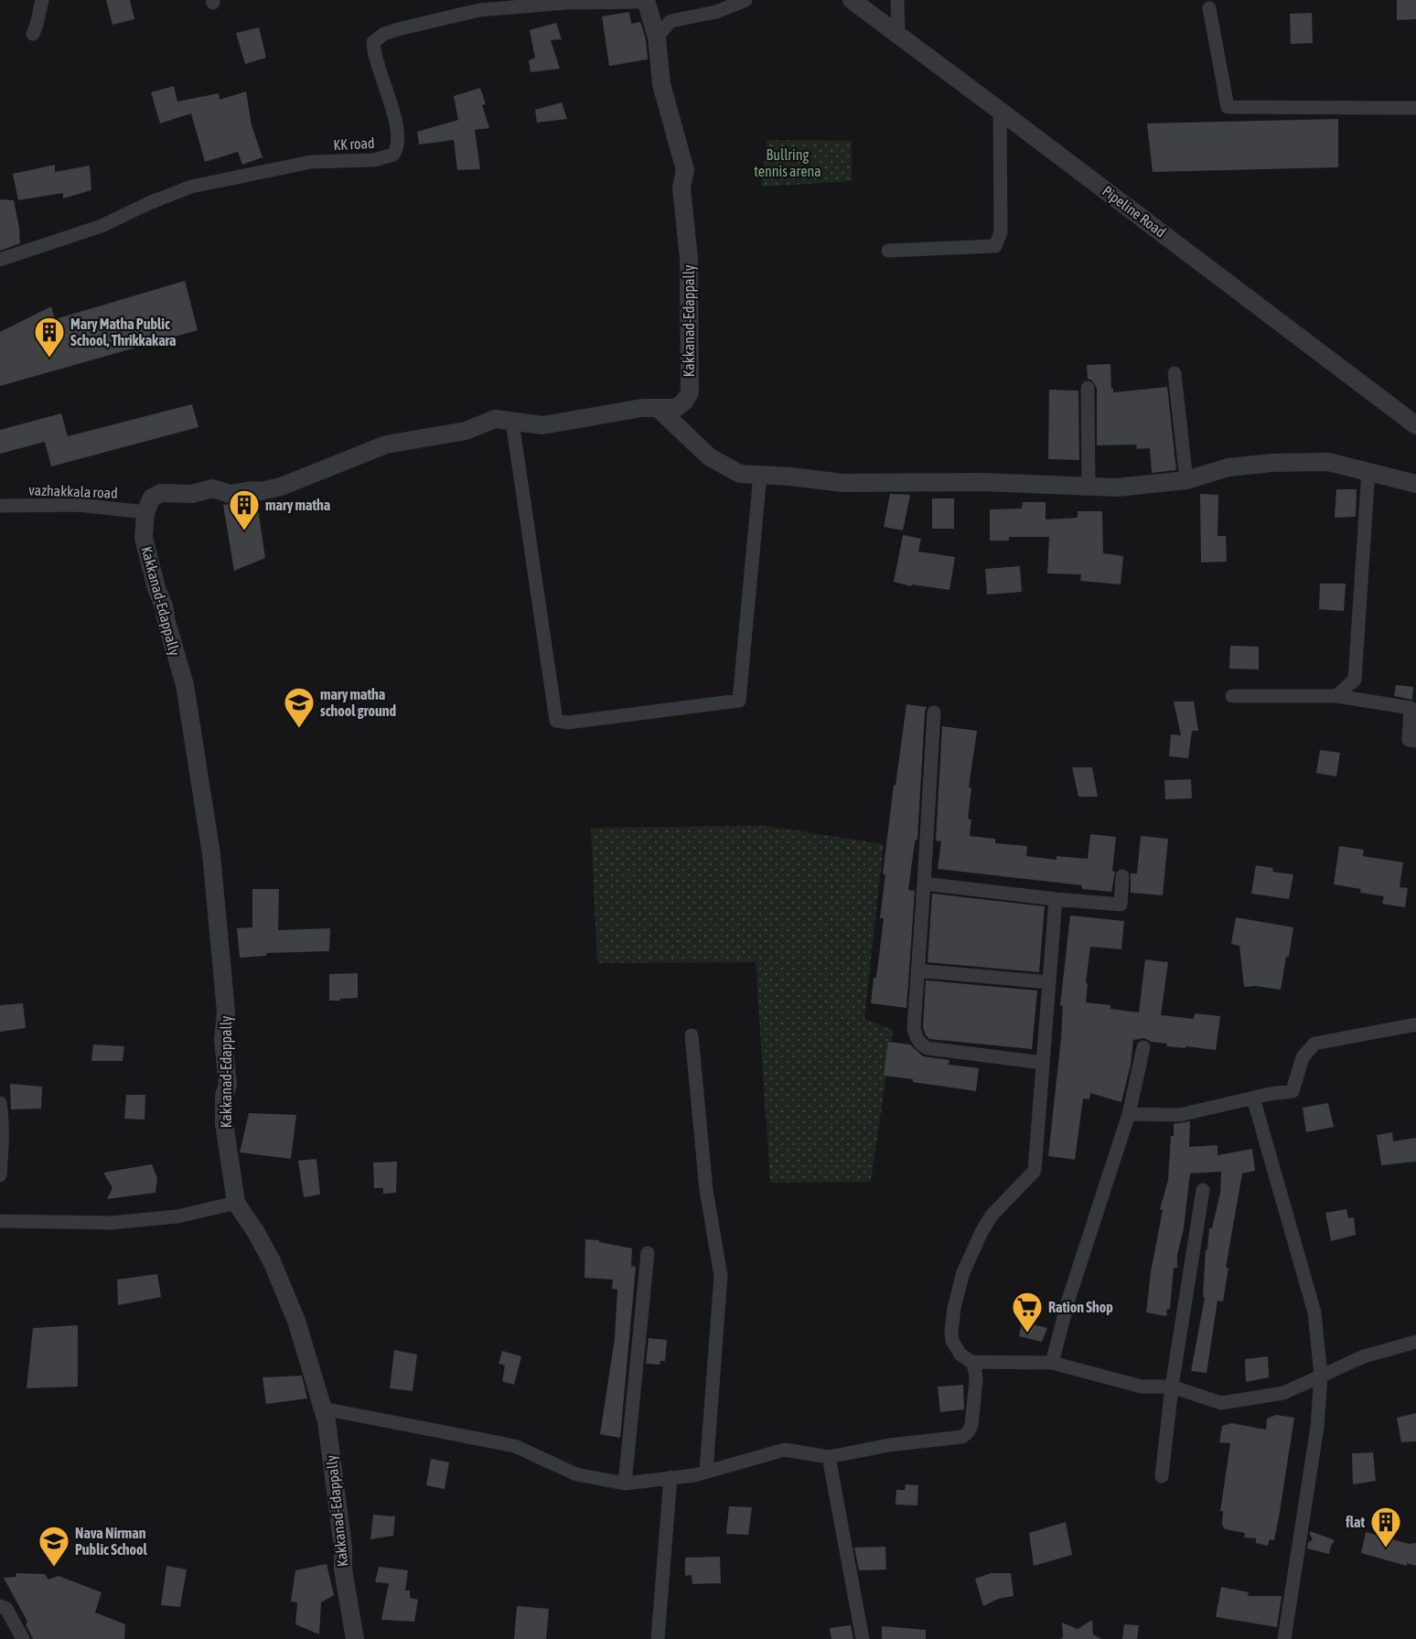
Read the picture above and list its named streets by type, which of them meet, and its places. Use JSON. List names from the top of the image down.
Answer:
{
  "streets": {
    "street": [
      "KK road",
      "Pipeline Road",
      "Kakkanad-Edappally",
      "vazhakkala road"
    ]
  },
  "crossings": [
    ["KK road", "Kakkanad-Edappally"],
    ["Kakkanad-Edappally", "vazhakkala road"]
  ],
  "parks": ["Bullring tennis arena"],
  "places": {
    "building": ["Mary Matha Public School, Thrikkakara", "mary matha", "flat"],
    "school or university": ["mary matha school ground", "Nava Nirman Public School"],
    "supermarket": ["Ration Shop"]
  }
}
